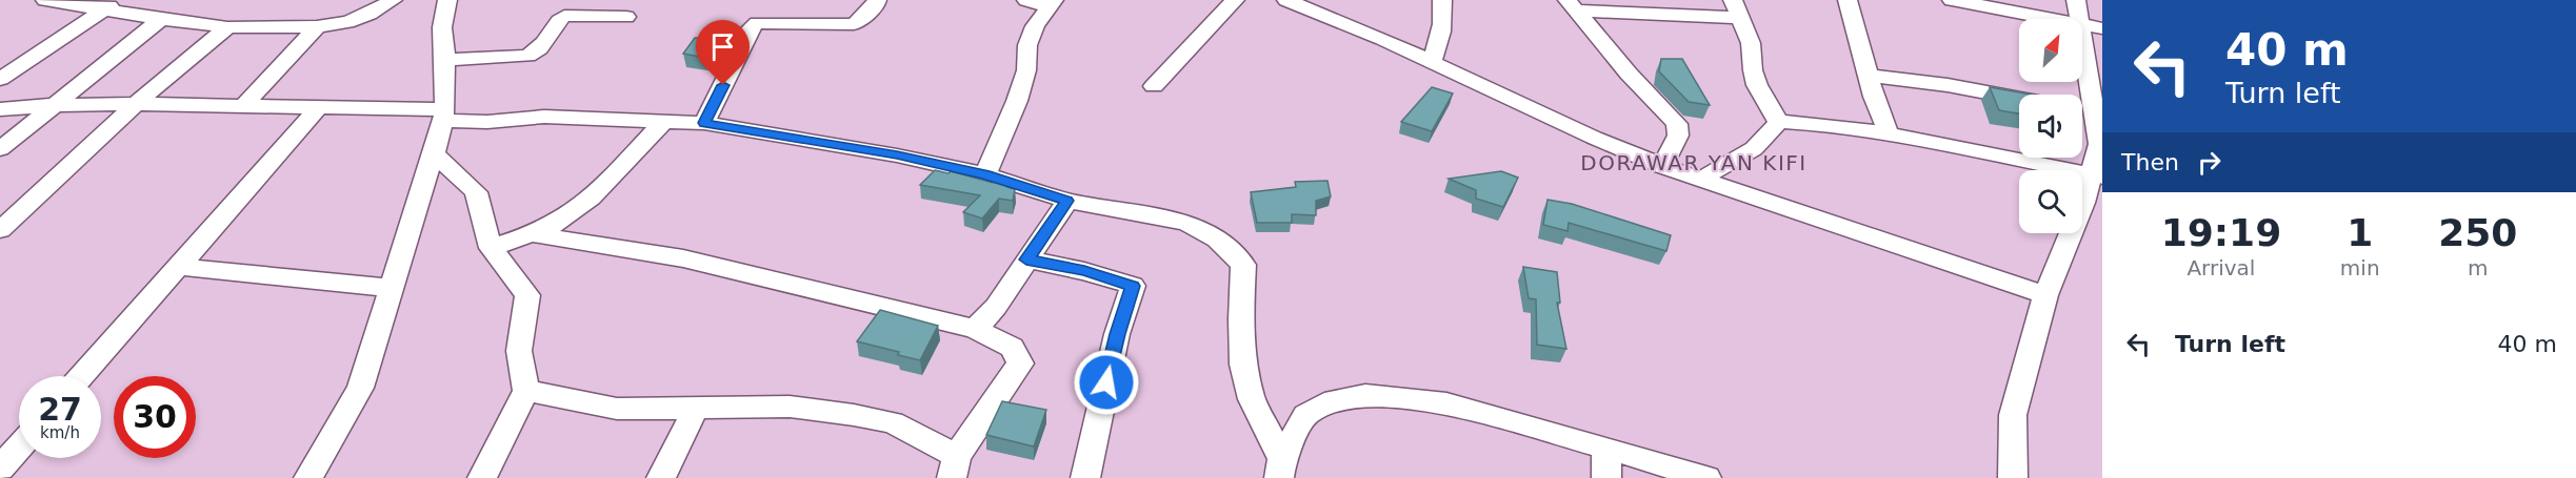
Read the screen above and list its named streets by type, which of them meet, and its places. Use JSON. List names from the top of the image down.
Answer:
{
  "districts": ["DORAWAR YAN KIFI"],
  "north": "top right",
  "page": {
    "turn": ["40 m", "Turn left"],
    "then": "Then",
    "eta": [
      "19:19",
      "Arrival",
      "1",
      "min",
      "250",
      "m"
    ],
    "list": [
      {
        "name": "Turn left",
        "value": "40 m"
      }
    ],
    "speed": "27 km/h",
    "limit": "30"
  }
}
